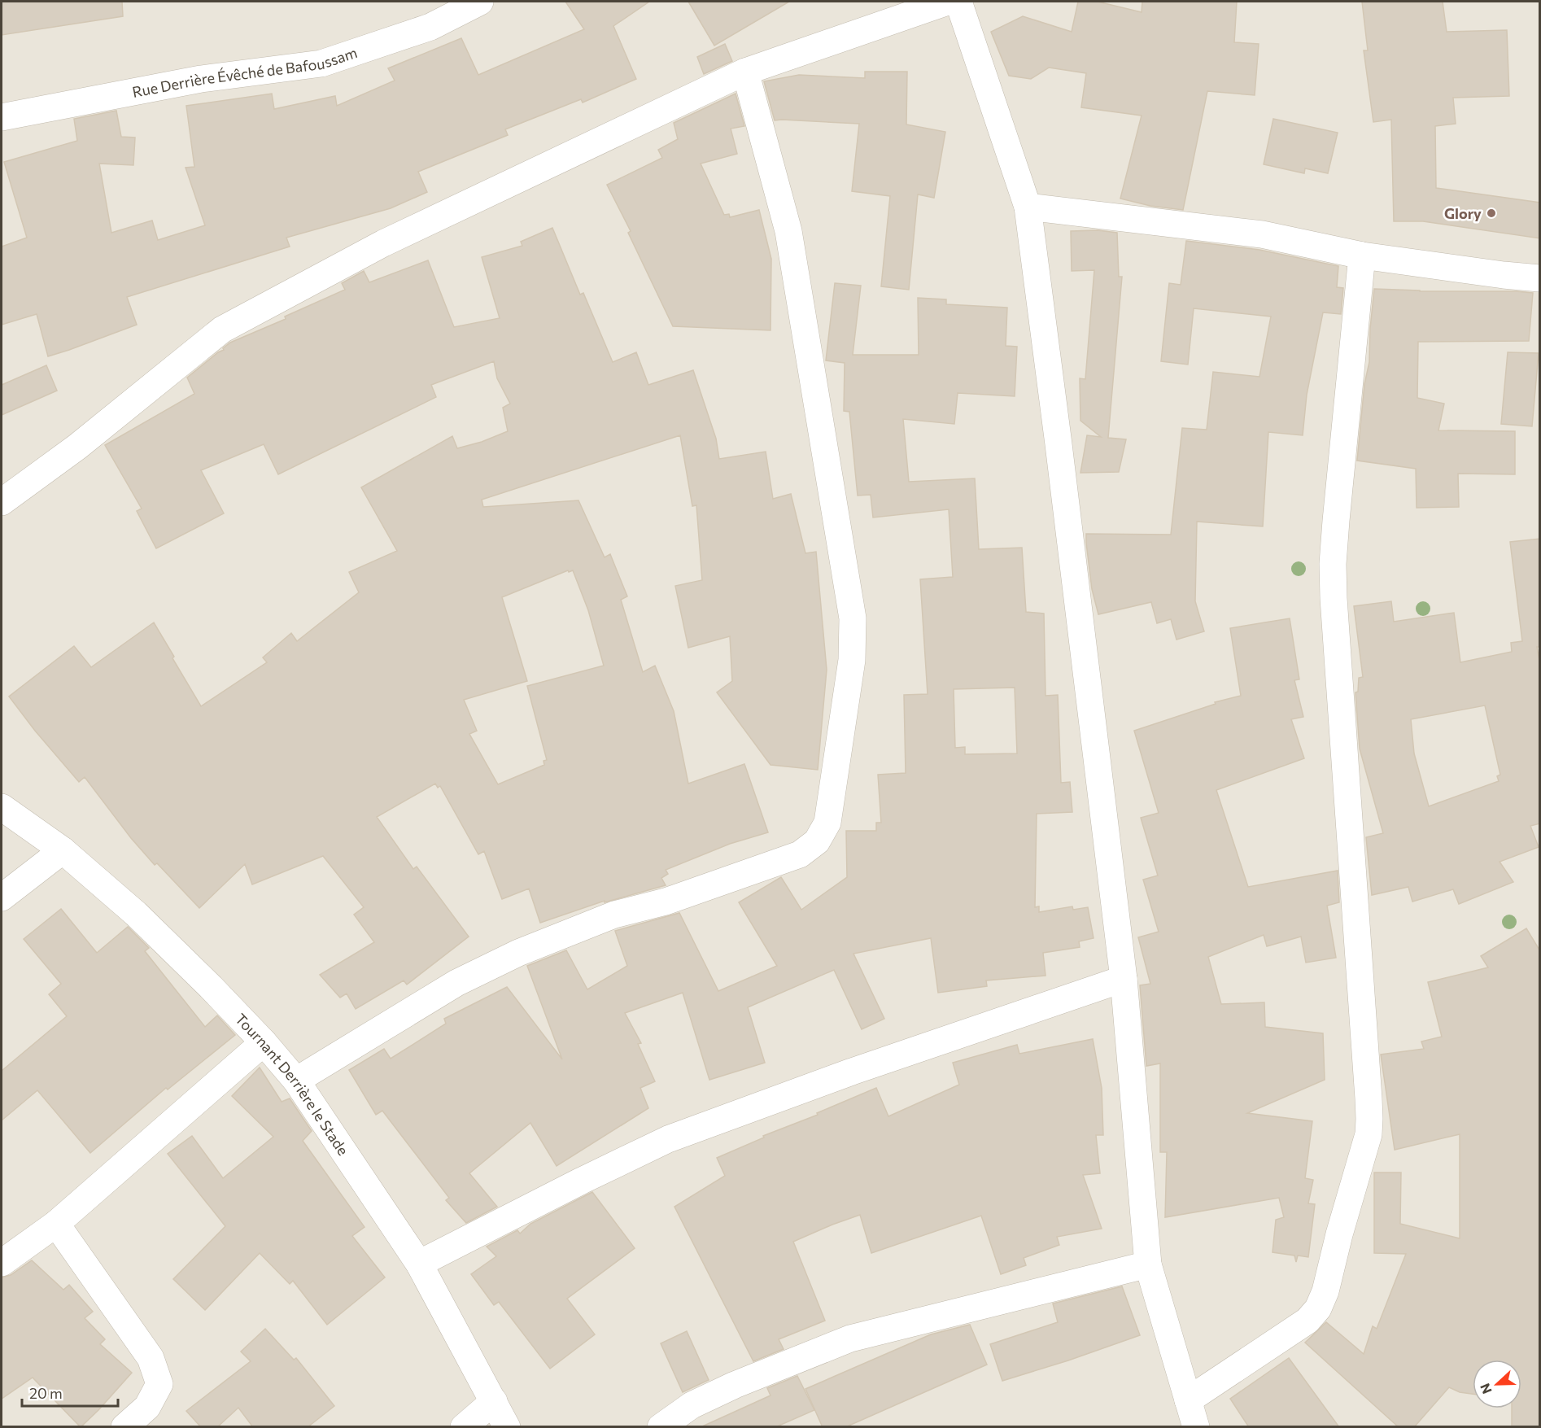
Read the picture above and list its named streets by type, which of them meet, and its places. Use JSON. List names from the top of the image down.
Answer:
{
  "streets": {
    "street": ["Rue Derrière Évêché de Bafoussam", "Tournant Derrière le Stade"]
  },
  "places": ["Glory"],
  "scale_bar": "20 m",
  "north": "left"
}
